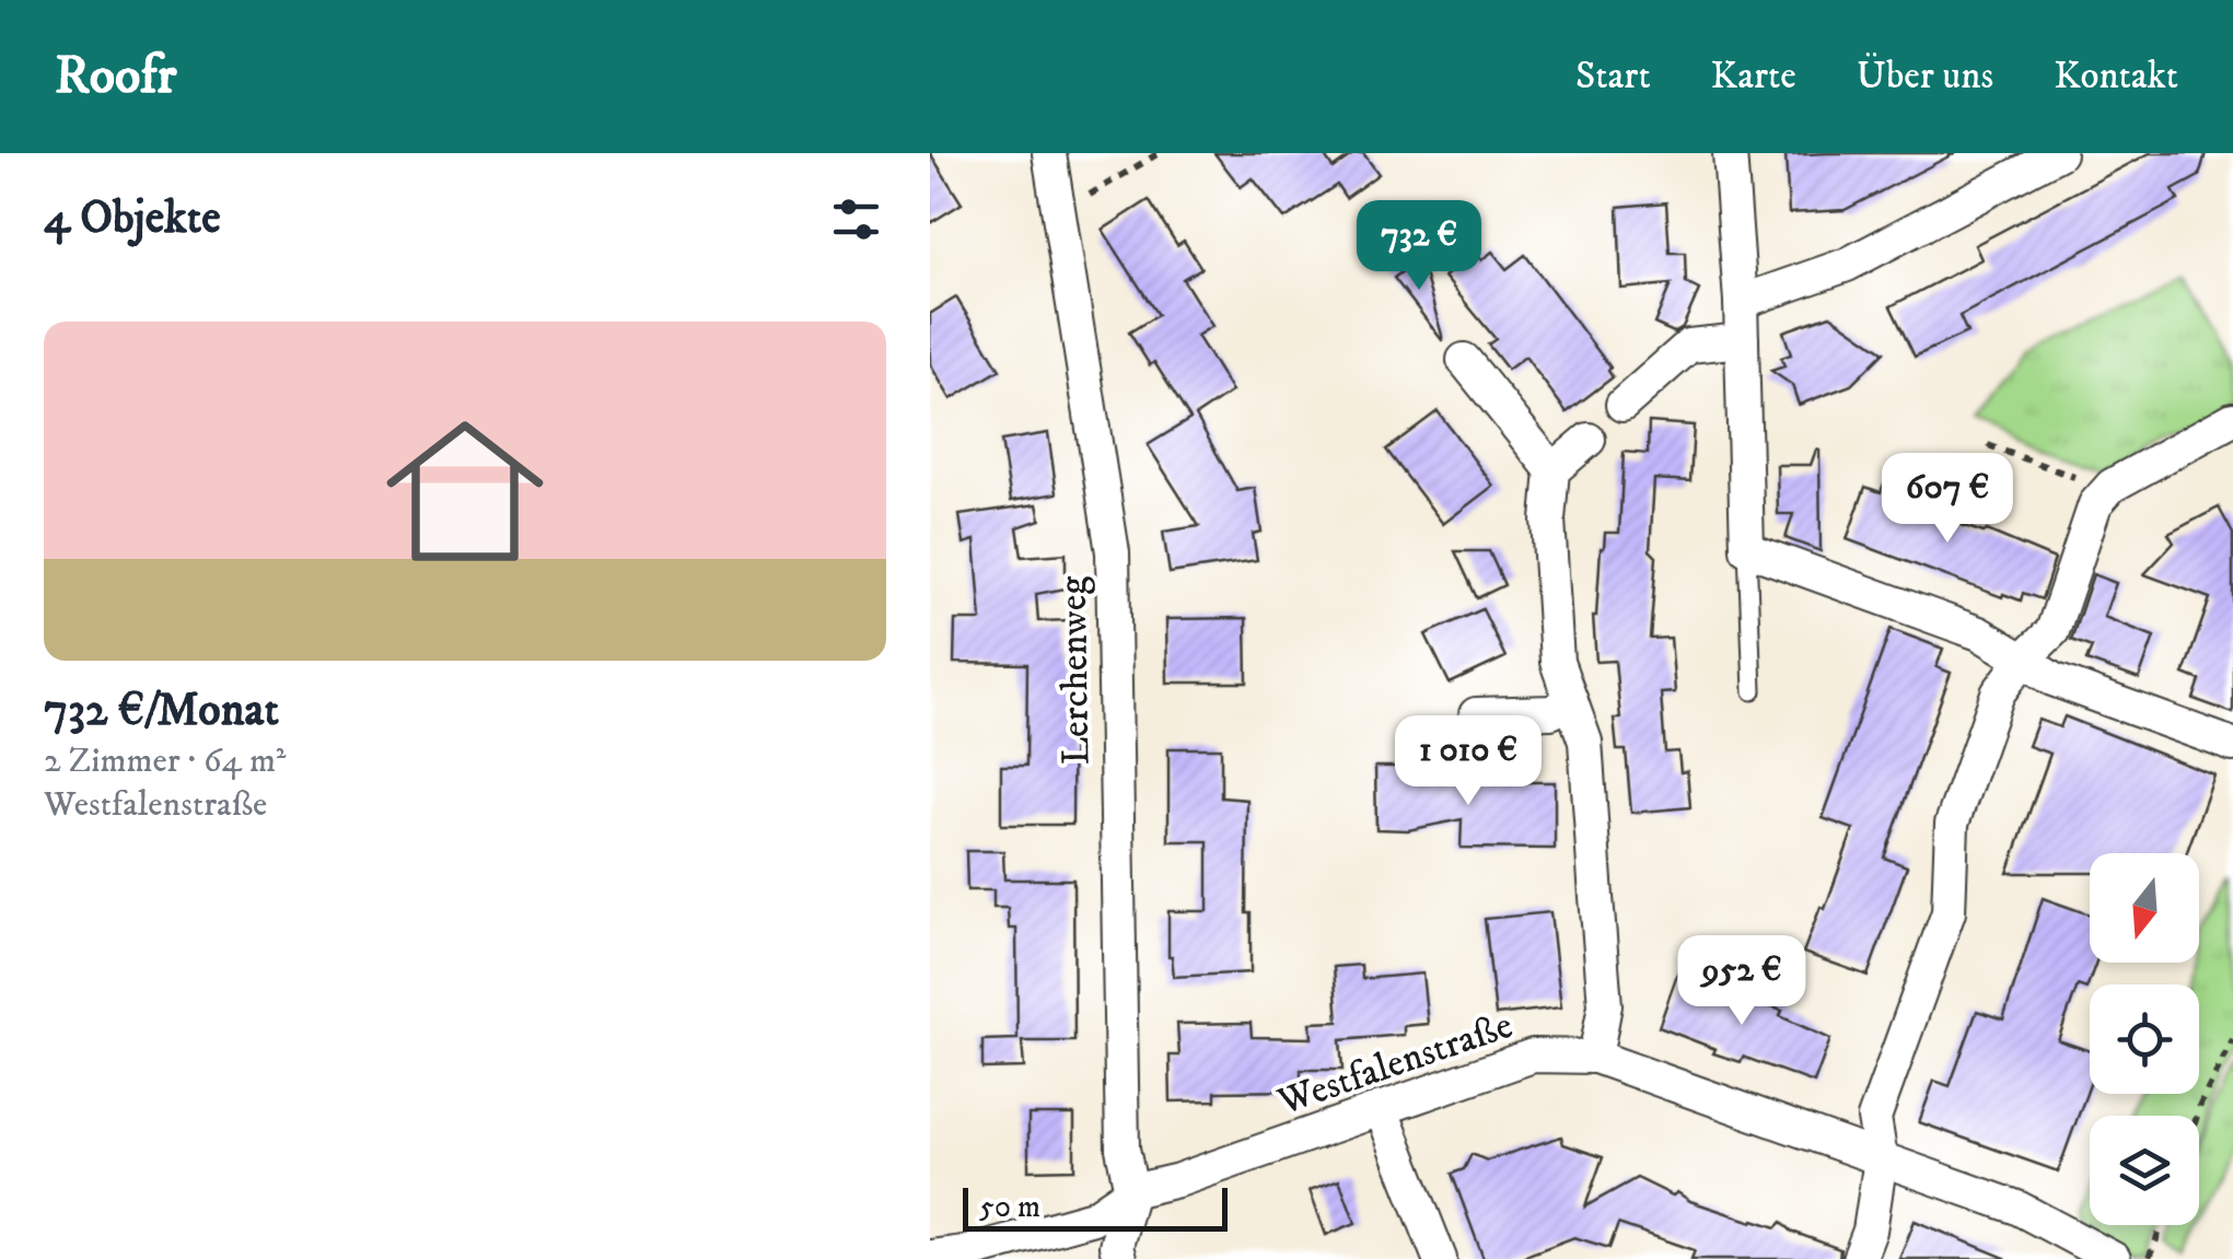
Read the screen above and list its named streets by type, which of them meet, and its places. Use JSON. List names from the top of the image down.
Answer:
{
  "streets": {
    "street": ["Lerchenweg", "Westfalenstraße"]
  },
  "crossings": [
    ["Lerchenweg", "Westfalenstraße"]
  ],
  "scale_bar": "50 m",
  "north": "bottom",
  "page": {
    "header": "Roofr",
    "nav": [
      "Start",
      "Karte",
      "Über uns",
      "Kontakt"
    ],
    "heading": "4 Objekte",
    "price": [
      "732 €",
      "607 €",
      "1 010 €",
      "952 €"
    ],
    "list": [
      {
        "name": "732 €/Monat",
        "note": "2 Zimmer · 64 m² · Westfalenstraße"
      }
    ],
    "scale": "50 m"
  }
}
